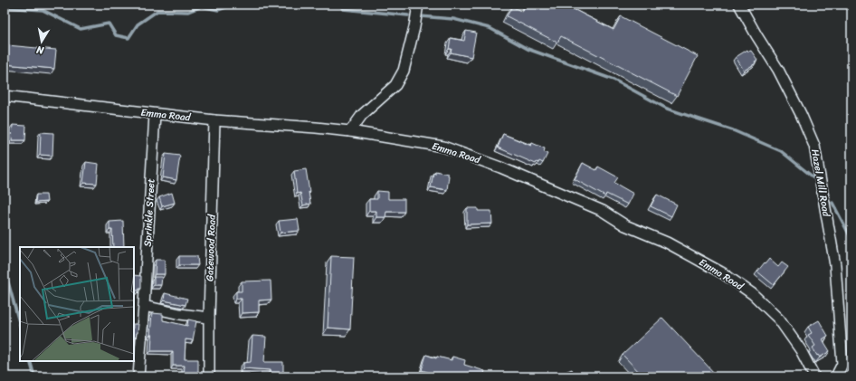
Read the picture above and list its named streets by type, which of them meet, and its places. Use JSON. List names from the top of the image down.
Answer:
{
  "streets": {
    "street": [
      "Emma Road",
      "Hazel Mill Road",
      "Sprinkle Street",
      "Gatewood Road"
    ]
  },
  "crossings": [
    ["Emma Road", "Sprinkle Street"],
    ["Emma Road", "Gatewood Road"]
  ],
  "north": "bottom"
}
